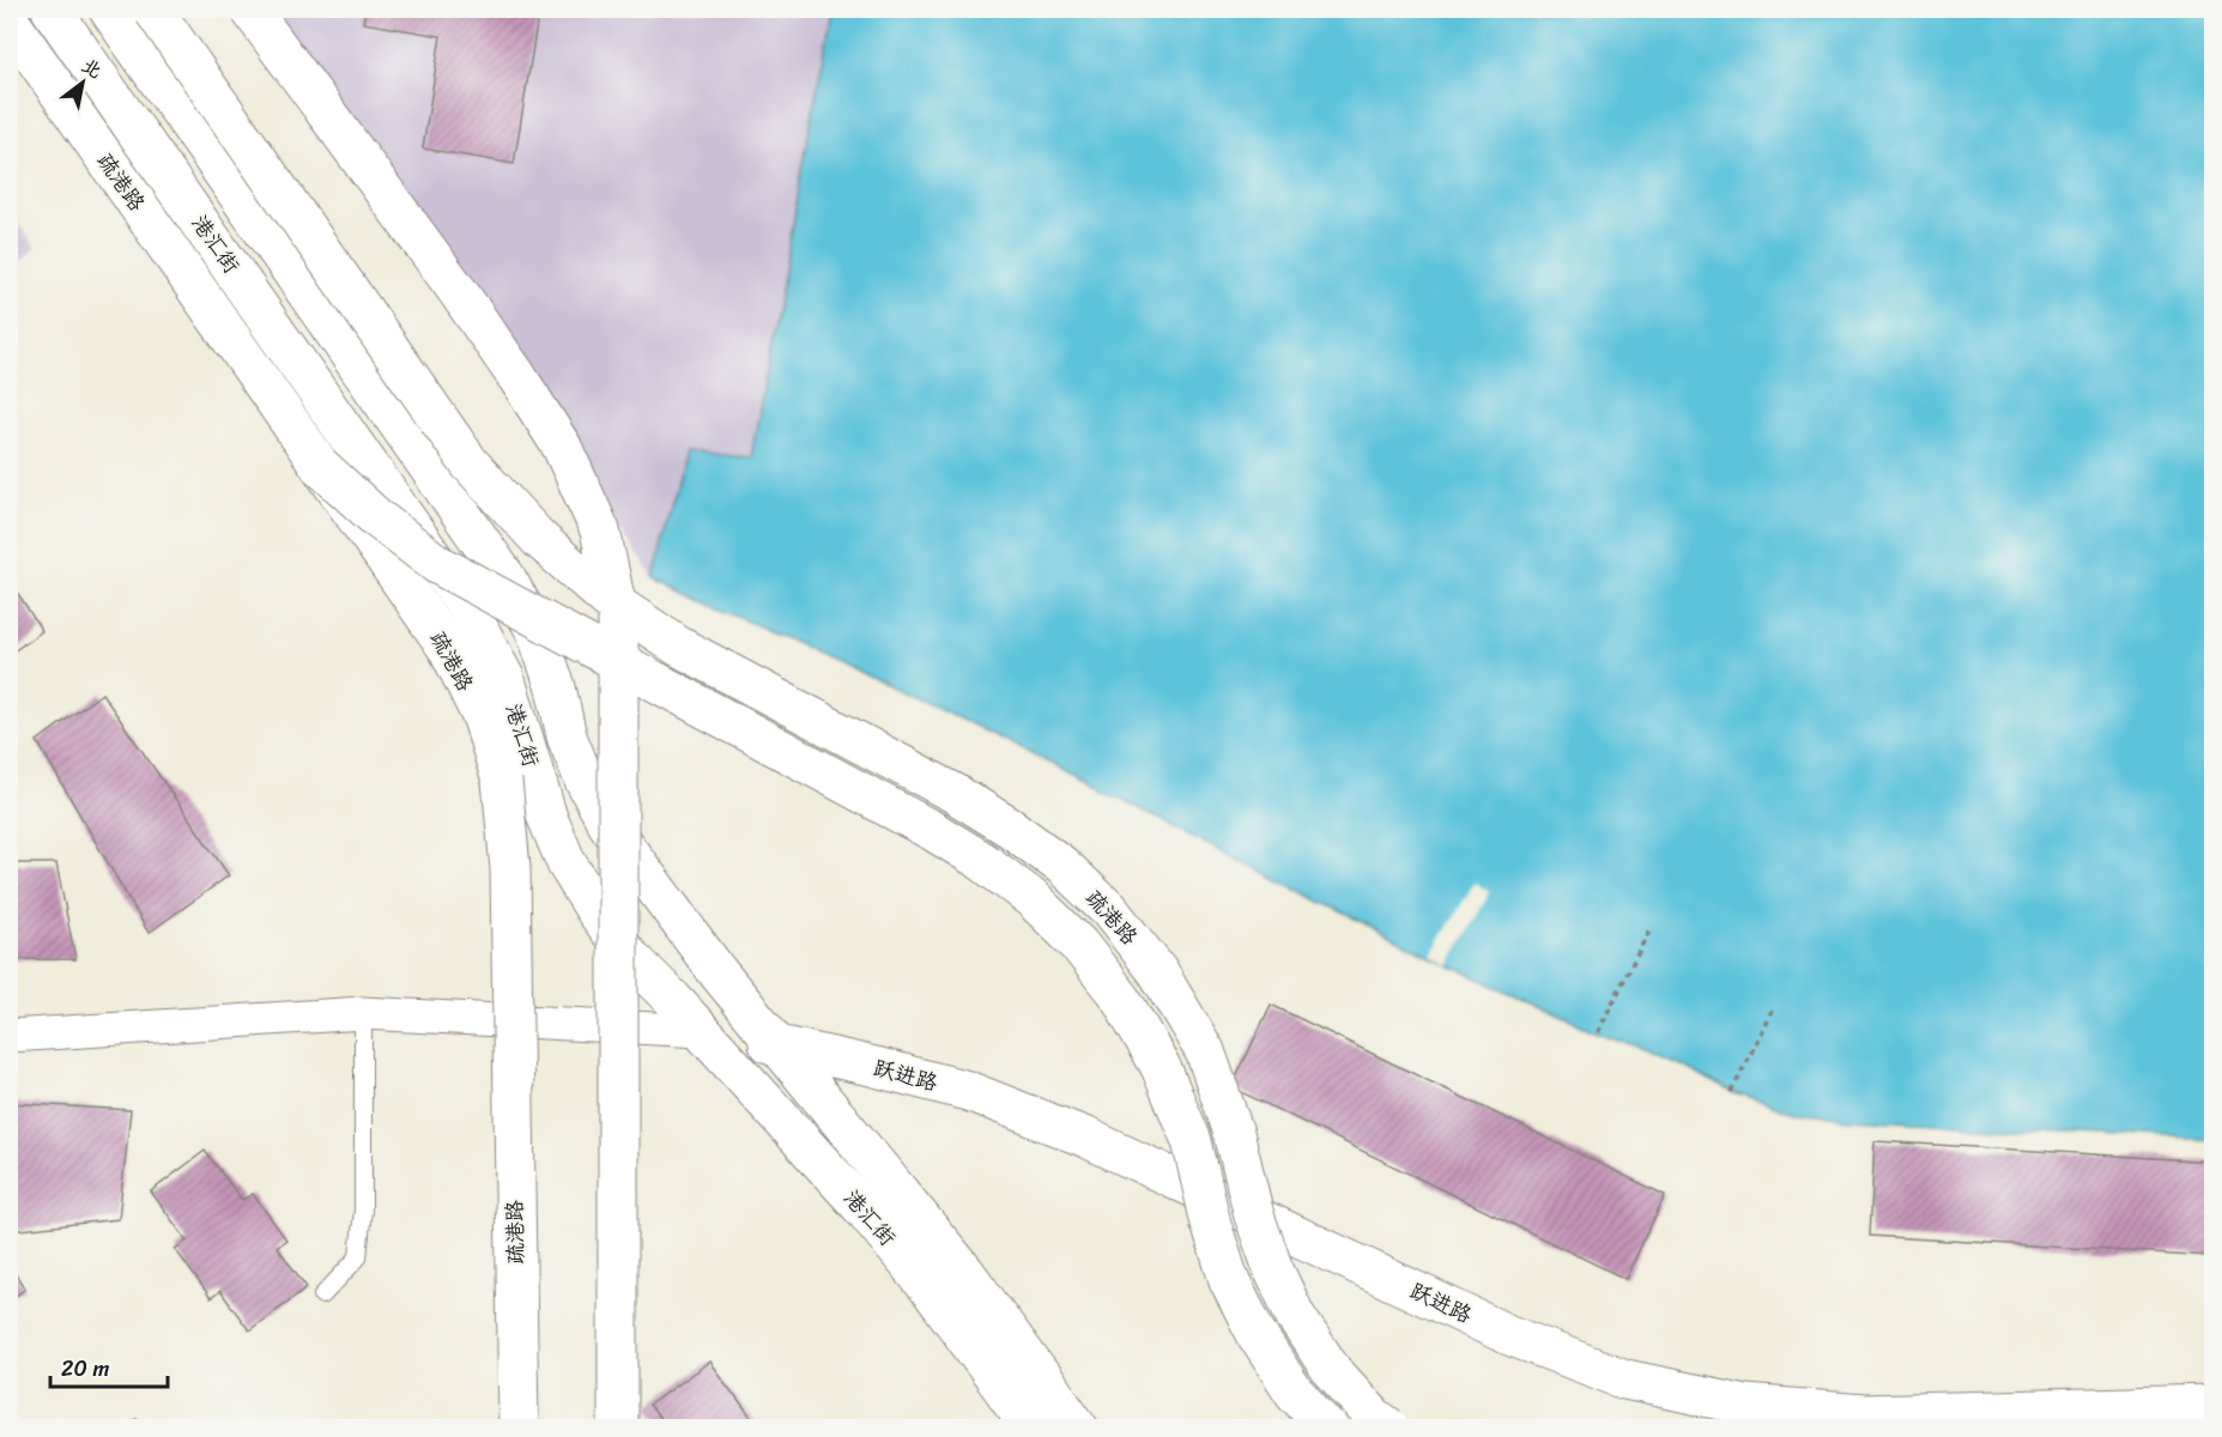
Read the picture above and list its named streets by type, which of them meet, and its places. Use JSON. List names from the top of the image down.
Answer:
{
  "streets": {
    "main road": ["疏港路", "港汇街", "跃进路"]
  },
  "crossings": [
    ["港汇街", "跃进路"]
  ],
  "scale_bar": "20 m",
  "north": "top right"
}
